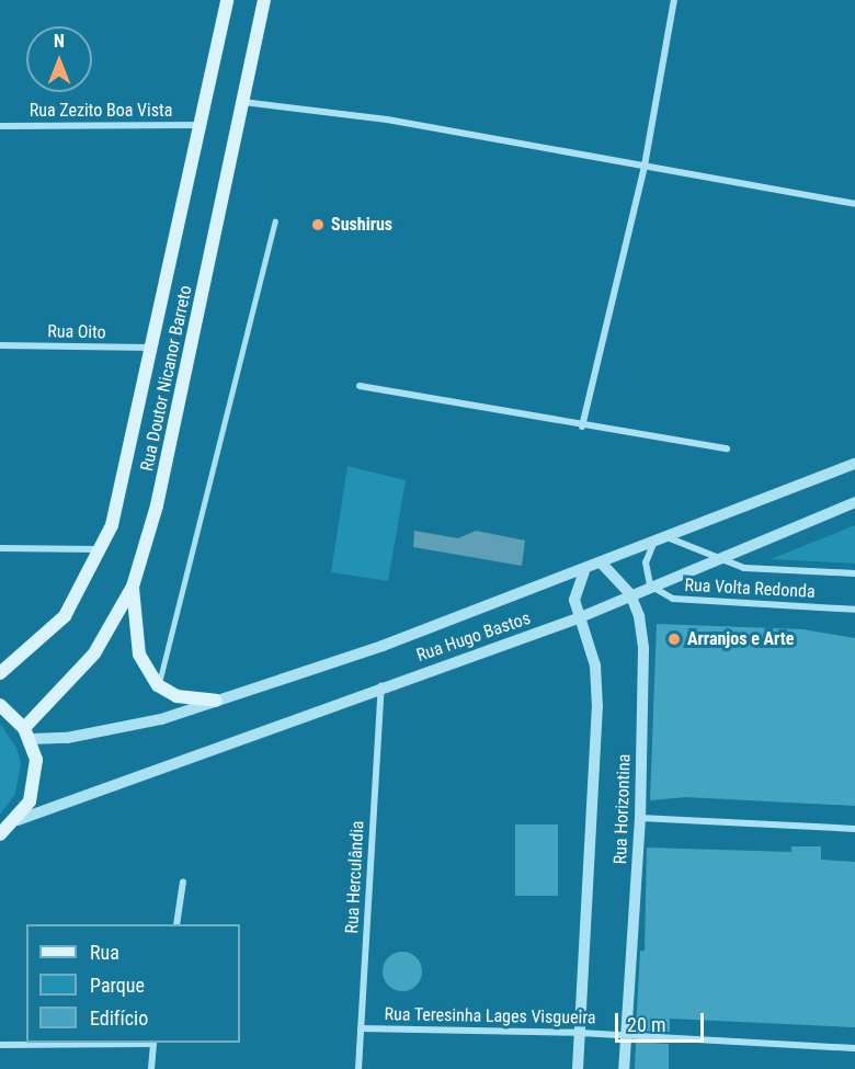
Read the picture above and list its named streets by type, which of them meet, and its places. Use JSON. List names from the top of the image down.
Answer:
{
  "streets": {
    "main road": ["Rua Doutor Nicanor Barreto"],
    "street": [
      "Rua Zezito Boa Vista",
      "Rua Oito",
      "Rua Volta Redonda",
      "Rua Hugo Bastos",
      "Rua Horizontina",
      "Rua Herculândia",
      "Rua Teresinha Lages Visgueira"
    ]
  },
  "crossings": [
    ["Rua Zezito Boa Vista", "Rua Doutor Nicanor Barreto"],
    ["Rua Oito", "Rua Doutor Nicanor Barreto"],
    ["Rua Volta Redonda", "Rua Hugo Bastos"],
    ["Rua Hugo Bastos", "Rua Horizontina"],
    ["Rua Hugo Bastos", "Rua Herculândia"],
    ["Rua Horizontina", "Rua Teresinha Lages Visgueira"],
    ["Rua Herculândia", "Rua Teresinha Lages Visgueira"]
  ],
  "places": ["Sushirus", "Arranjos e Arte"],
  "legend": ["Rua", "Parque", "Edifício"],
  "scale_bar": "20 m",
  "north": "top"
}
